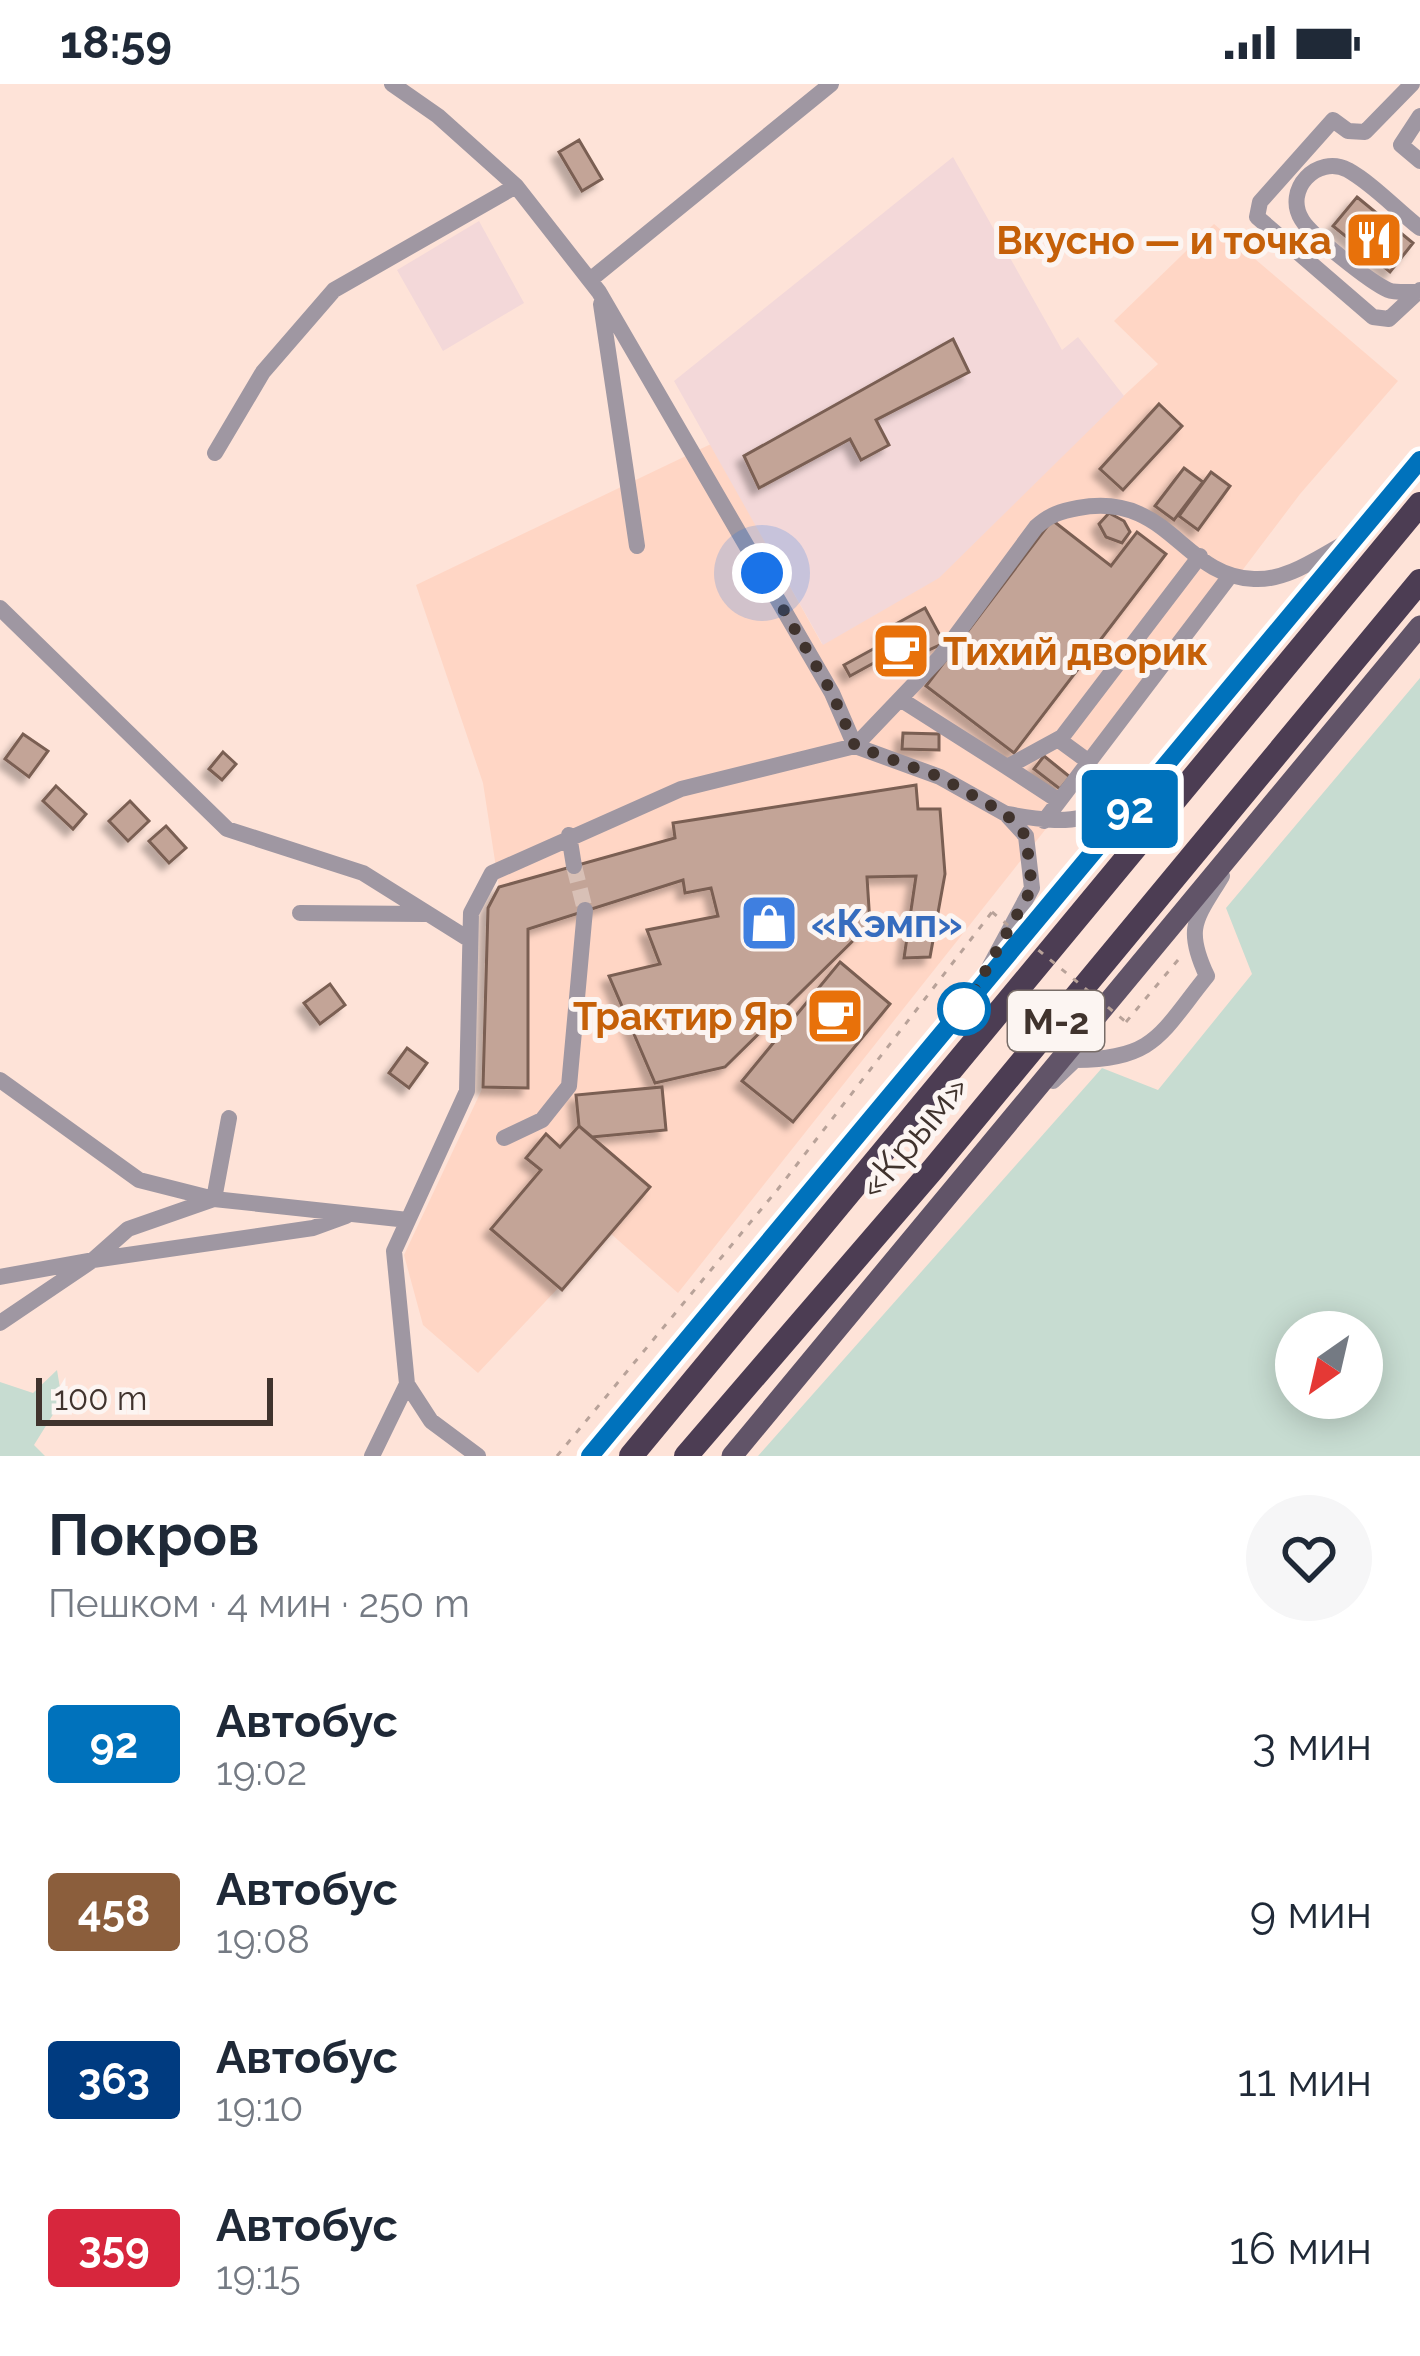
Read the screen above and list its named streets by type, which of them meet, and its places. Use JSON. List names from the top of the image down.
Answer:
{
  "streets": {
    "highway": ["М-2", "«Крым»"]
  },
  "places": {
    "restaurant": ["Вкусно — и точка"],
    "cafe": ["Тихий дворик", "Трактир Яр"],
    "shop": ["«Кэмп»"]
  },
  "lines": ["bus line 92"],
  "scale_bar": "100 m",
  "north": "bottom left",
  "page": {
    "status": "18:59",
    "on_map": "92",
    "scale": "100 m",
    "heading": ["Покров", "Пешком · 4 мин · 250 m"],
    "list": [
      {
        "mark": "92",
        "name": "Автобус",
        "note": "19:02",
        "value": "3 мин"
      },
      {
        "mark": "458",
        "name": "Автобус",
        "note": "19:08",
        "value": "9 мин"
      },
      {
        "mark": "363",
        "name": "Автобус",
        "note": "19:10",
        "value": "11 мин"
      },
      {
        "mark": "359",
        "name": "Автобус",
        "note": "19:15",
        "value": "16 мин"
      }
    ]
  }
}
